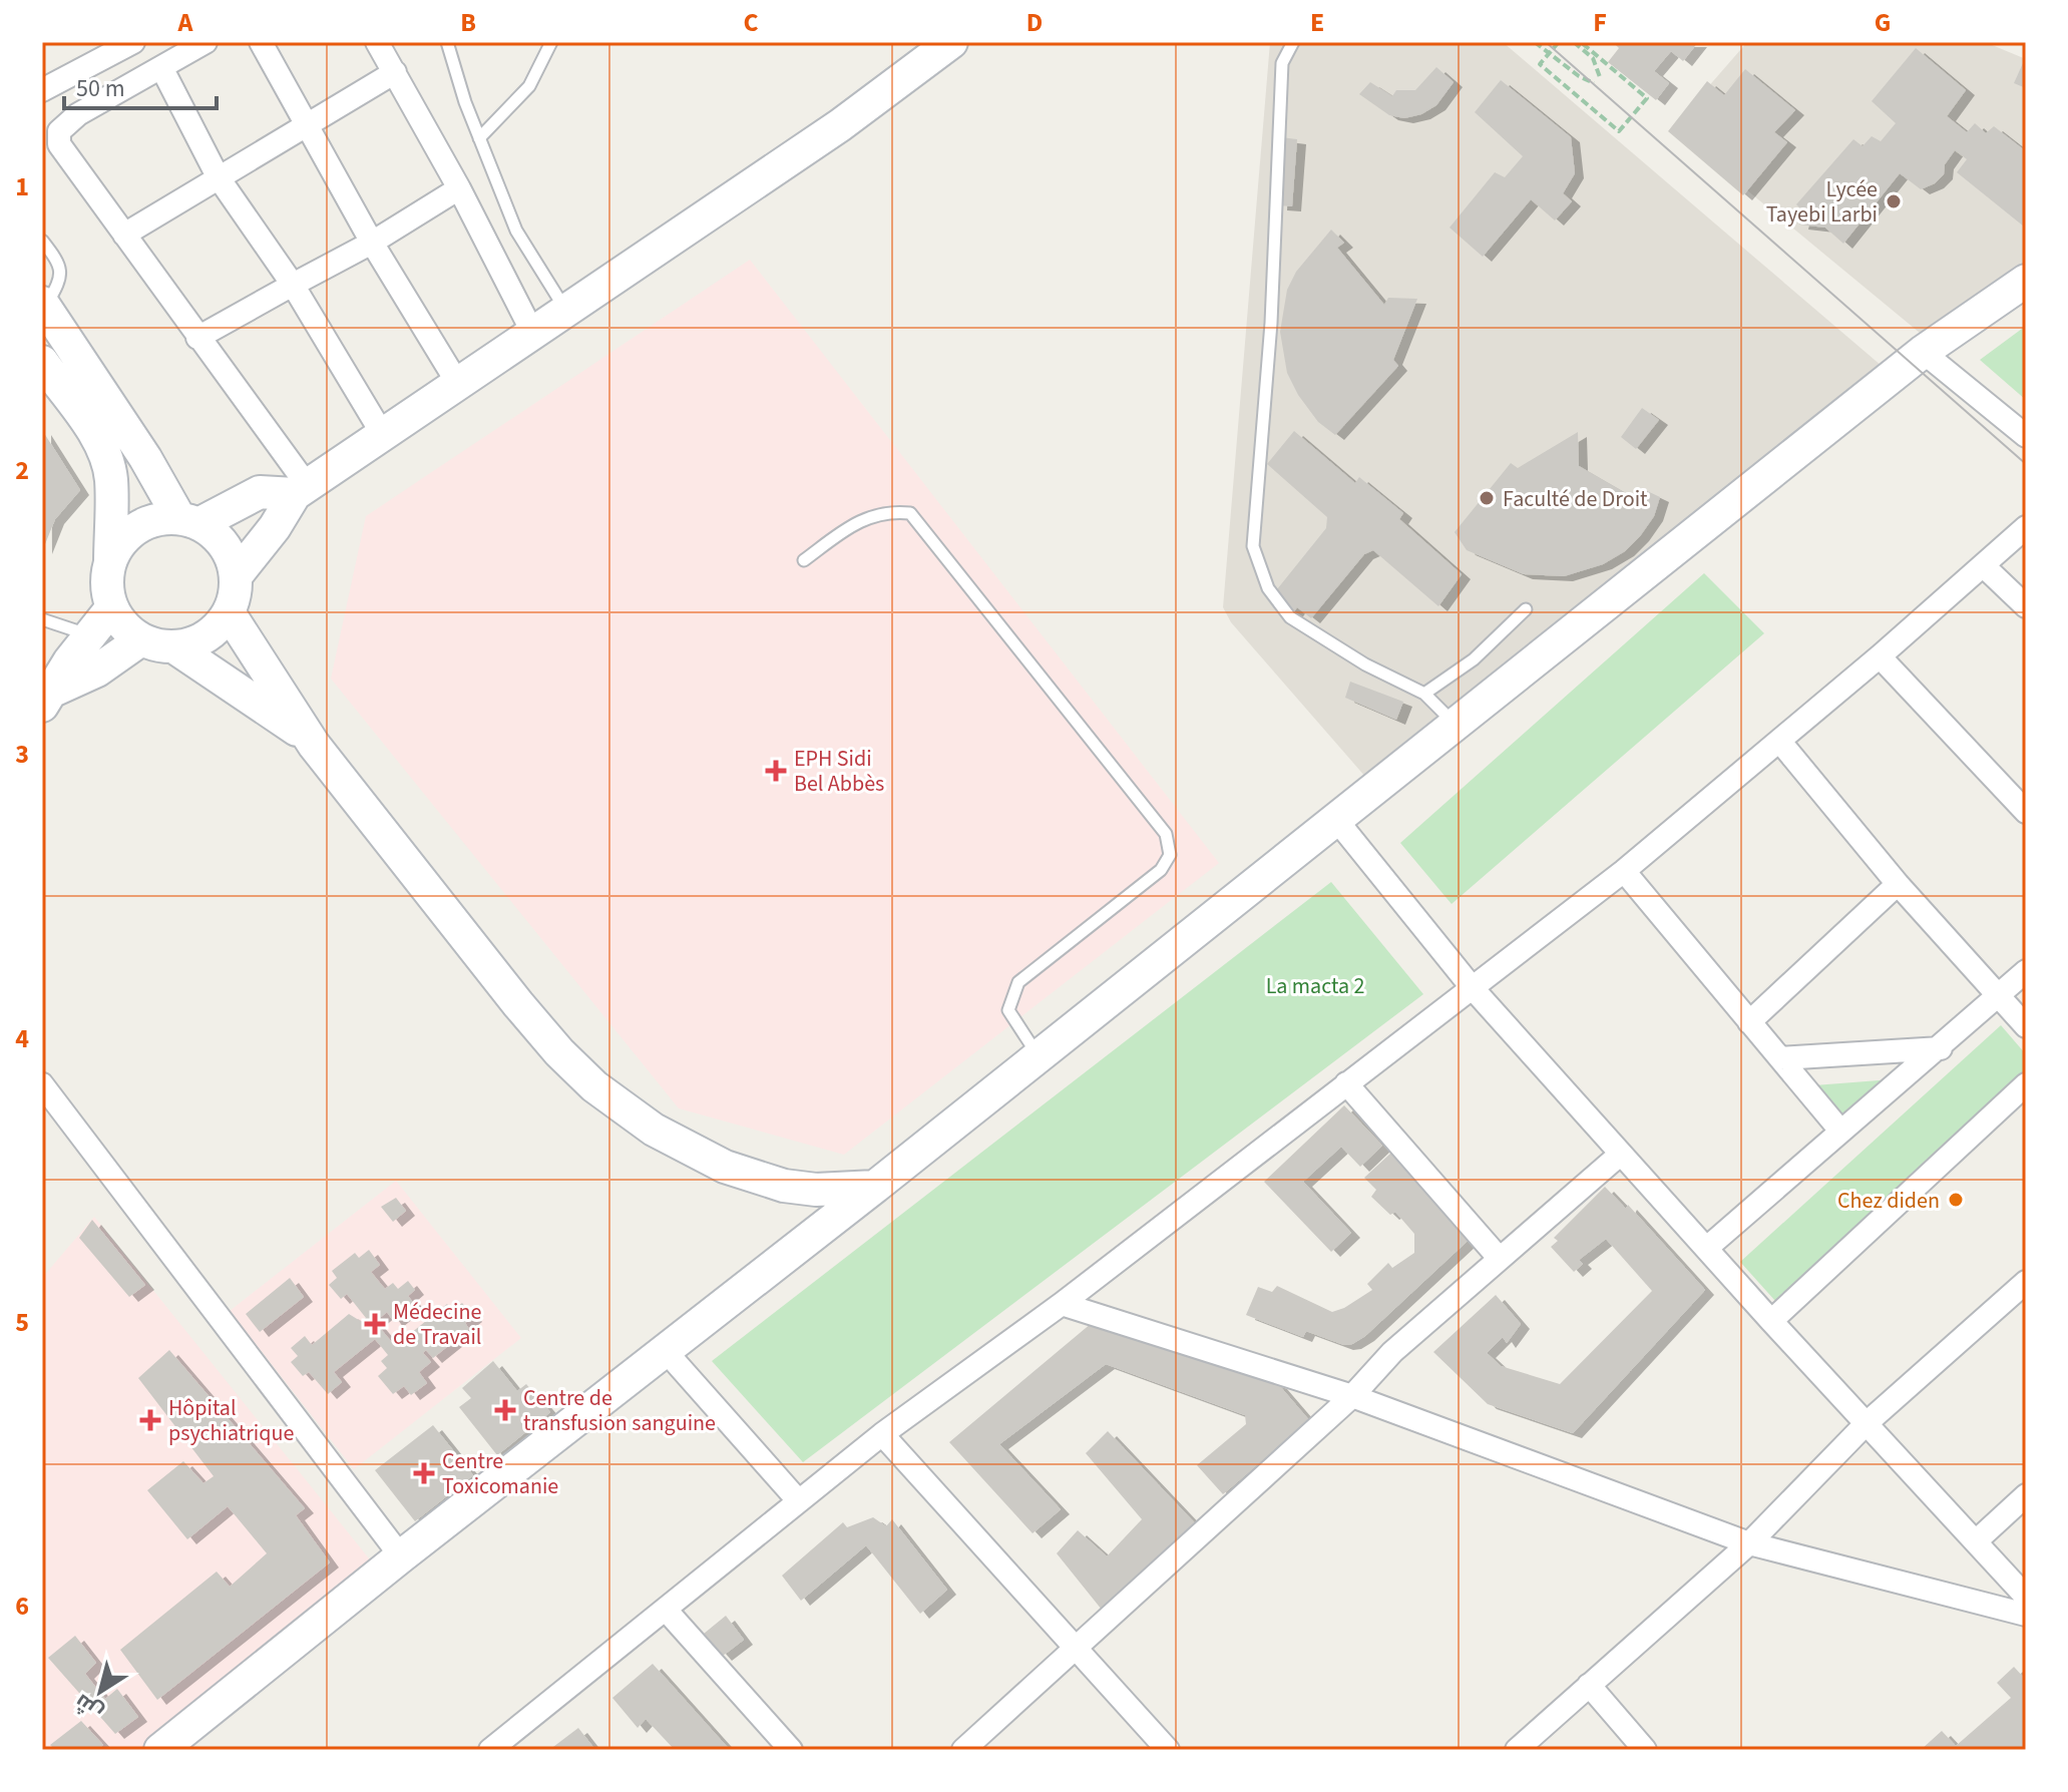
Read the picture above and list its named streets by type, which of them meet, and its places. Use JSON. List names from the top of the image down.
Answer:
{
  "parks": ["La macta 2"],
  "places": {
    "other": ["Lycée Tayebi Larbi", "Faculté de Droit", "Chez diden"],
    "health": [
      "EPH Sidi Bel Abbès",
      "Médecine de Travail",
      "Centre de transfusion sanguine",
      "Hôpital psychiatrique",
      "Centre Toxicomanie"
    ]
  },
  "scale_bar": "50 m",
  "north": "bottom left",
  "grid": {
    "columns": [
      "A",
      "B",
      "C",
      "D",
      "E",
      "F",
      "G"
    ],
    "rows": [
      "1",
      "2",
      "3",
      "4",
      "5",
      "6"
    ]
  }
}
